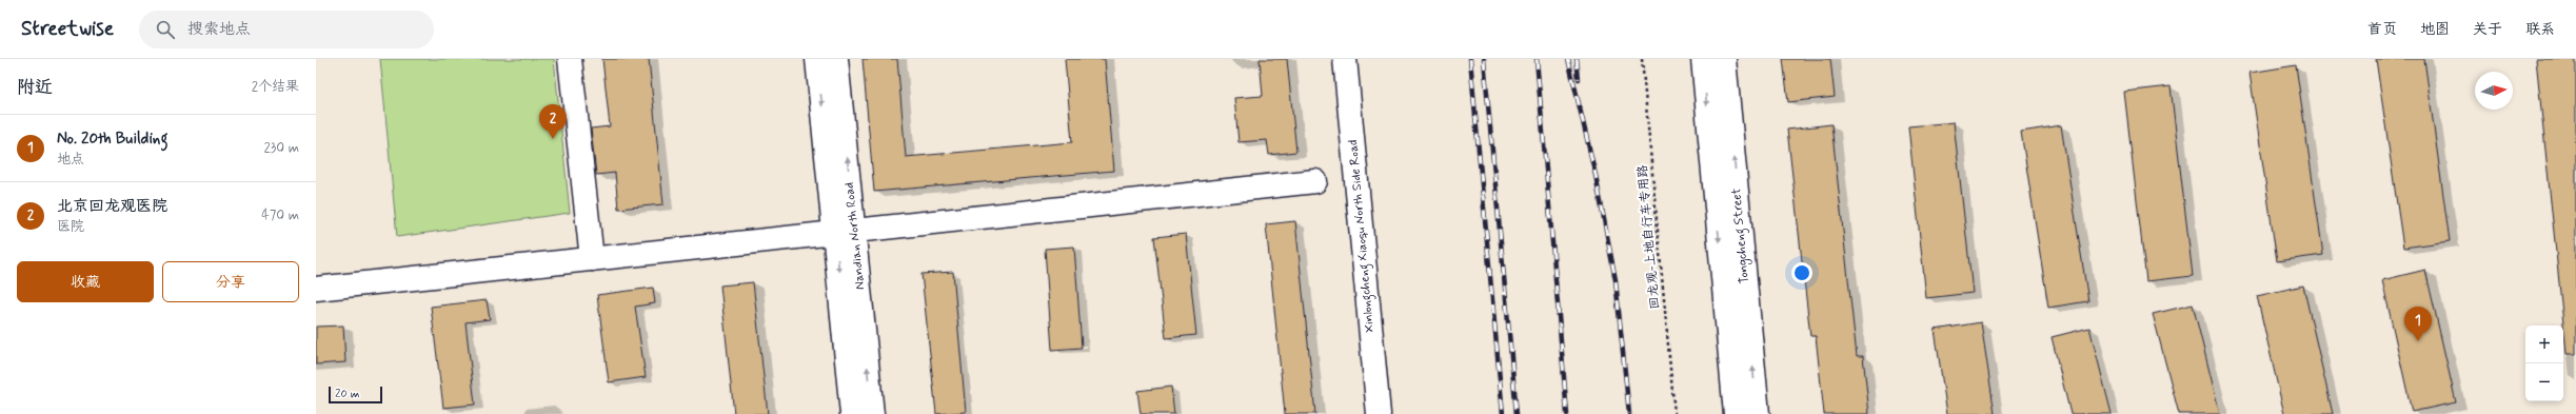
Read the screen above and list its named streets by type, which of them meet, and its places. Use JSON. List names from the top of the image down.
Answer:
{
  "streets": {
    "main road": ["Nandian North Road", "Xinlongcheng Xiaoqu North Side Road", "Tongcheng Street"],
    "path": ["回龙观-上地自行车专用路"]
  },
  "scale_bar": "20 m",
  "north": "right",
  "page": {
    "header": "Streetwise",
    "search": "搜索地点",
    "nav": [
      "首页",
      "地图",
      "关于",
      "联系"
    ],
    "heading": ["附近", "2个结果"],
    "pins": ["2", "1"],
    "list": [
      {
        "mark": "1",
        "name": "No. 20th Building",
        "note": "地点",
        "value": "230 m"
      },
      {
        "mark": "2",
        "name": "北京回龙观医院",
        "note": "医院",
        "value": "470 m"
      }
    ],
    "buttons": ["收藏", "分享"],
    "map_buttons": ["+", "−"],
    "scale": "20 m"
  }
}
